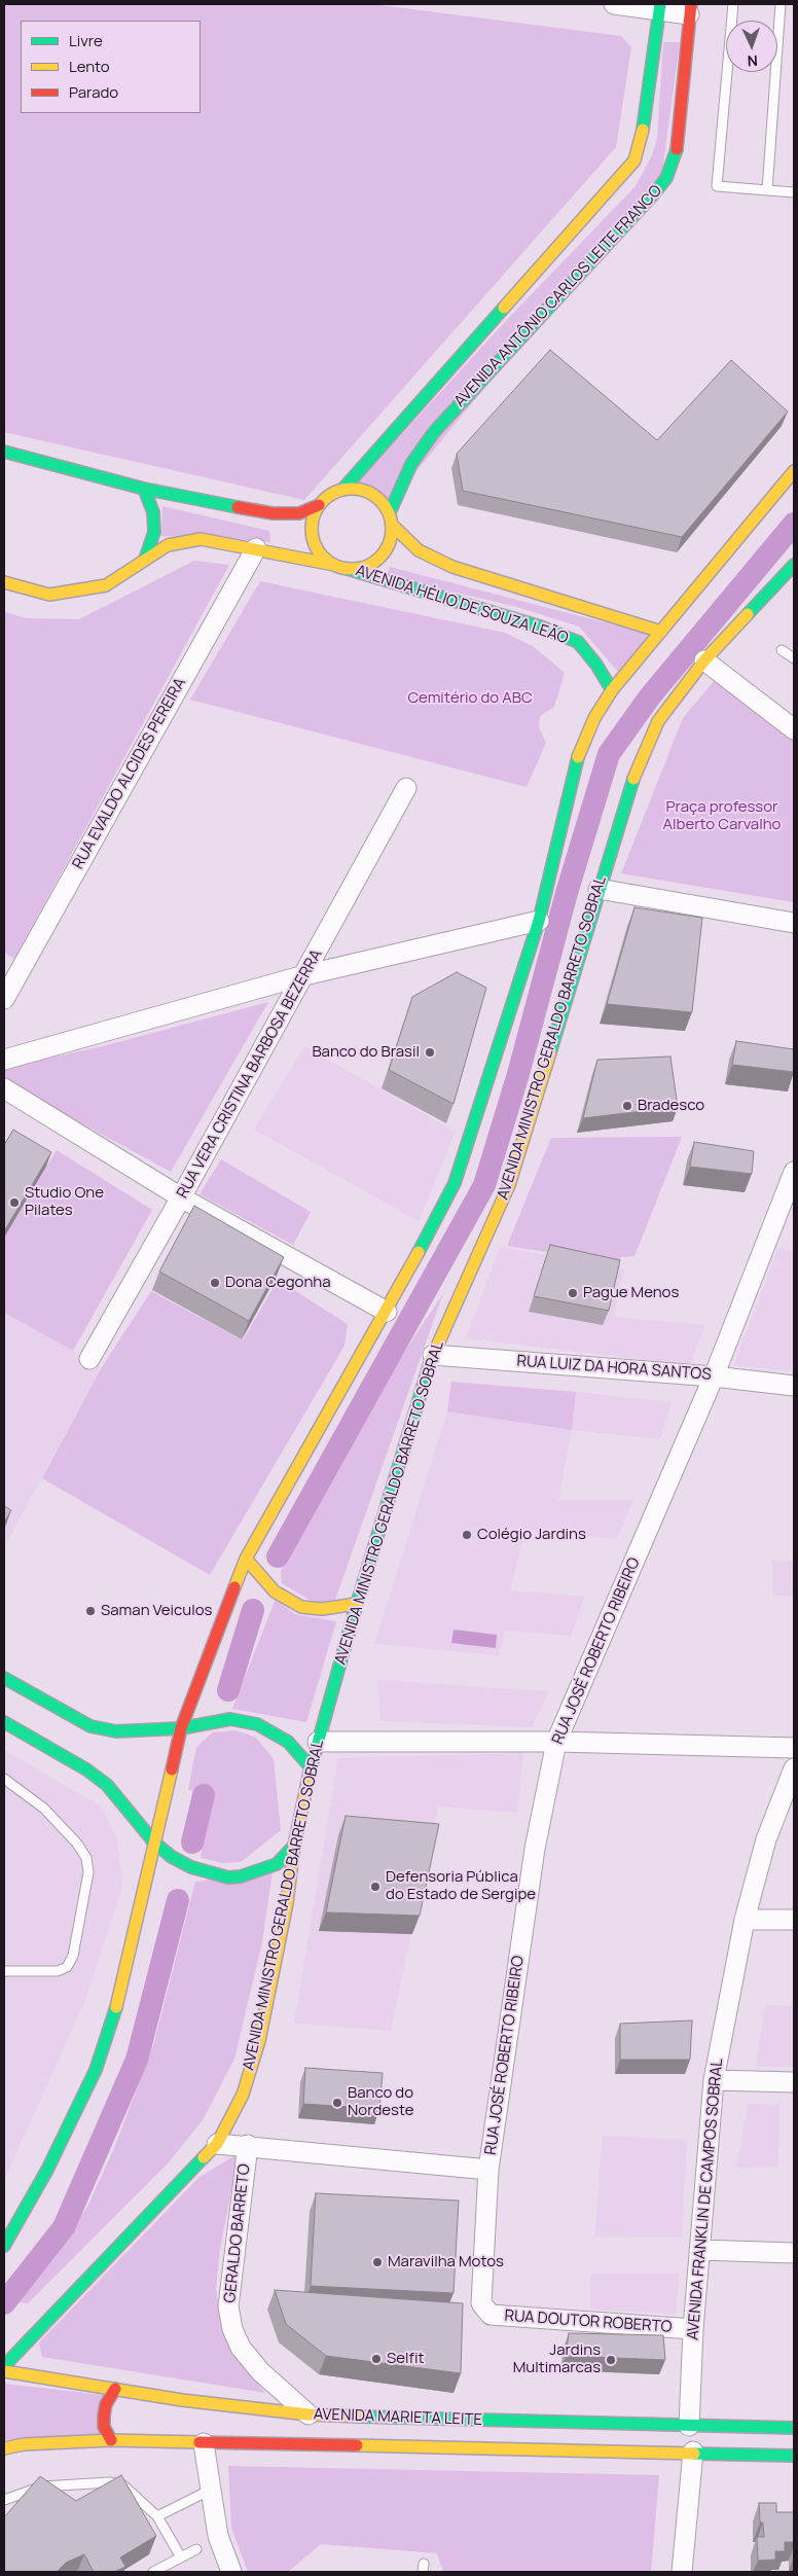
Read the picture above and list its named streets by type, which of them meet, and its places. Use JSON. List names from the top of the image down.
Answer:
{
  "streets": {
    "street": [
      "AVENIDA ANTÔNIO CARLOS LEITE FRANCO",
      "AVENIDA HÉLIO DE SOUZA LEÃO",
      "RUA EVALDO ALCIDES PEREIRA",
      "AVENIDA MINISTRO GERALDO BARRETO SOBRAL",
      "RUA VERA CRISTINA BARBOSA BEZERRA",
      "RUA LUIZ DA HORA SANTOS",
      "RUA JOSÉ ROBERTO RIBEIRO",
      "AVENIDA FRANKLIN DE CAMPOS SOBRAL",
      "GERALDO BARRETO",
      "RUA DOUTOR ROBERTO",
      "AVENIDA MARIETA LEITE"
    ]
  },
  "crossings": [
    ["AVENIDA ANTÔNIO CARLOS LEITE FRANCO", "AVENIDA HÉLIO DE SOUZA LEÃO"],
    ["AVENIDA HÉLIO DE SOUZA LEÃO", "RUA EVALDO ALCIDES PEREIRA"],
    ["AVENIDA MINISTRO GERALDO BARRETO SOBRAL", "RUA LUIZ DA HORA SANTOS"],
    ["RUA LUIZ DA HORA SANTOS", "RUA JOSÉ ROBERTO RIBEIRO"],
    ["RUA JOSÉ ROBERTO RIBEIRO", "RUA DOUTOR ROBERTO"],
    ["AVENIDA FRANKLIN DE CAMPOS SOBRAL", "RUA DOUTOR ROBERTO"],
    ["AVENIDA FRANKLIN DE CAMPOS SOBRAL", "AVENIDA MARIETA LEITE"],
    ["GERALDO BARRETO", "AVENIDA MARIETA LEITE"]
  ],
  "parks": ["Cemitério do ABC", "Praça professor Alberto Carvalho"],
  "places": [
    "Banco do Brasil",
    "Bradesco",
    "Studio One Pilates",
    "Dona Cegonha",
    "Pague Menos",
    "Colégio Jardins",
    "Saman Veiculos",
    "Defensoria Pública do Estado de Sergipe",
    "Banco do Nordeste",
    "Maravilha Motos",
    "Selfit",
    "Jardins Multimarcas"
  ],
  "legend": ["Livre", "Lento", "Parado"],
  "north": "bottom"
}
